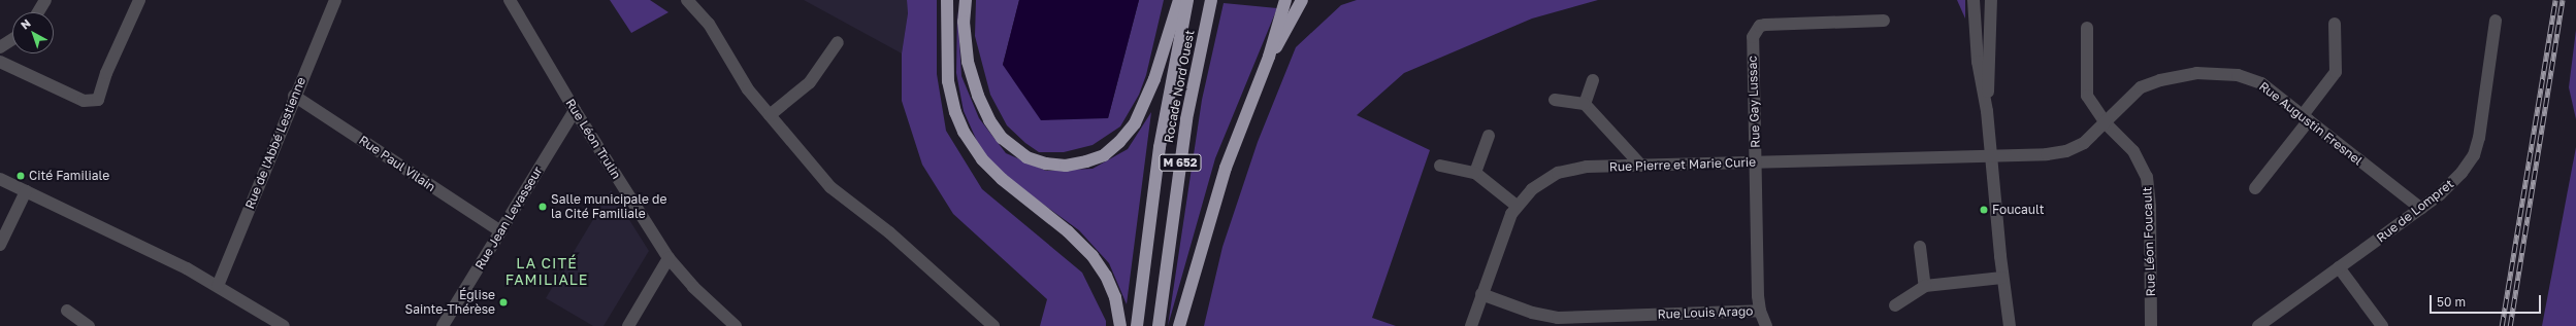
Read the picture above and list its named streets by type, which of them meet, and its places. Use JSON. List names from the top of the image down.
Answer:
{
  "streets": {
    "highway": ["Rocade Nord Ouest", "M 652"],
    "street": [
      "Rue Gay Lussac",
      "Rue Augustin Fresnel",
      "Rue Léon Trulin",
      "Rue de l'Abbé Lestienne",
      "Rue Paul Vilain",
      "Rue Pierre et Marie Curie",
      "Rue de Lompret",
      "Rue Jean Levasseur",
      "Rue Léon Foucault",
      "Rue Louis Arago"
    ]
  },
  "crossings": [
    ["Rue Gay Lussac", "Rue Pierre et Marie Curie"],
    ["Rue Gay Lussac", "Rue Louis Arago"],
    ["Rue Augustin Fresnel", "Rue Pierre et Marie Curie"],
    ["Rue Augustin Fresnel", "Rue de Lompret"],
    ["Rue Augustin Fresnel", "Rue Léon Foucault"],
    ["Rue Léon Trulin", "Rue Jean Levasseur"],
    ["Rue de l'Abbé Lestienne", "Rue Paul Vilain"],
    ["Rue Paul Vilain", "Rue Jean Levasseur"],
    ["Rue Pierre et Marie Curie", "Rue Louis Arago"]
  ],
  "districts": ["LA CITÉ FAMILIALE"],
  "places": [
    "Cité Familiale",
    "Salle municipale de la Cité Familiale",
    "Foucault",
    "Église Sainte-Thérèse"
  ],
  "scale_bar": "50 m",
  "north": "top left"
}
